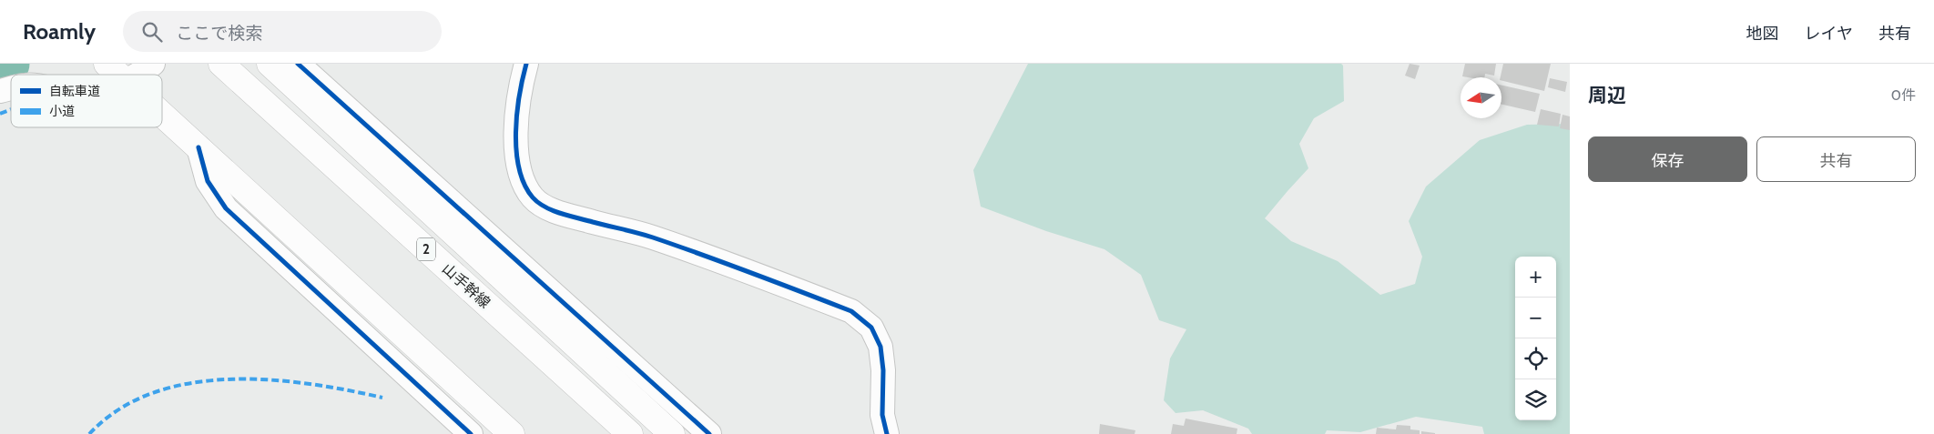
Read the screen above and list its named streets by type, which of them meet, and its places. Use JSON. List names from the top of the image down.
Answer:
{
  "streets": {
    "main road": ["2", "山手幹線"]
  },
  "legend": ["自転車道", "小道"],
  "north": "left",
  "page": {
    "header": "Roamly",
    "search": "ここで検索",
    "nav": ["地図", "レイヤ", "共有"],
    "heading": ["周辺", "0件"],
    "buttons": ["保存", "共有"],
    "map_buttons": ["+", "−"]
  }
}
